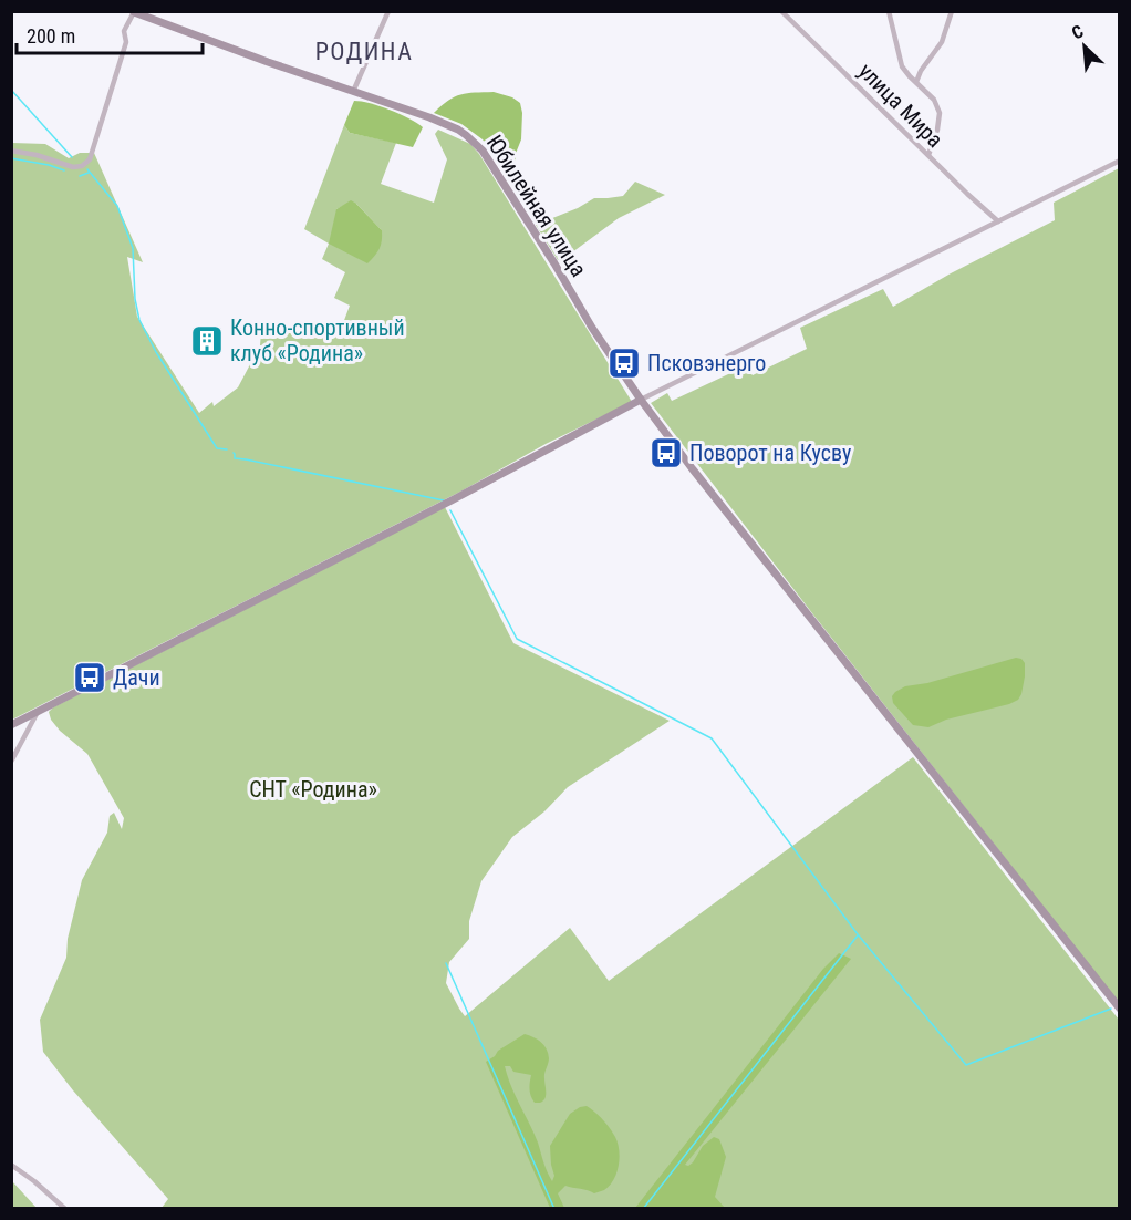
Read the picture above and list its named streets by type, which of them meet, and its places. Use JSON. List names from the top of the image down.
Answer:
{
  "streets": {
    "street": ["улица Мира", "Юбилейная улица"]
  },
  "districts": ["РОДИНА"],
  "parks": ["СНТ «Родина»"],
  "places": {
    "building": ["Конно-спортивный клуб «Родина»"],
    "bus stop": ["Псковэнерго", "Поворот на Кусву", "Дачи"]
  },
  "scale_bar": "200 m",
  "north": "top left"
}
